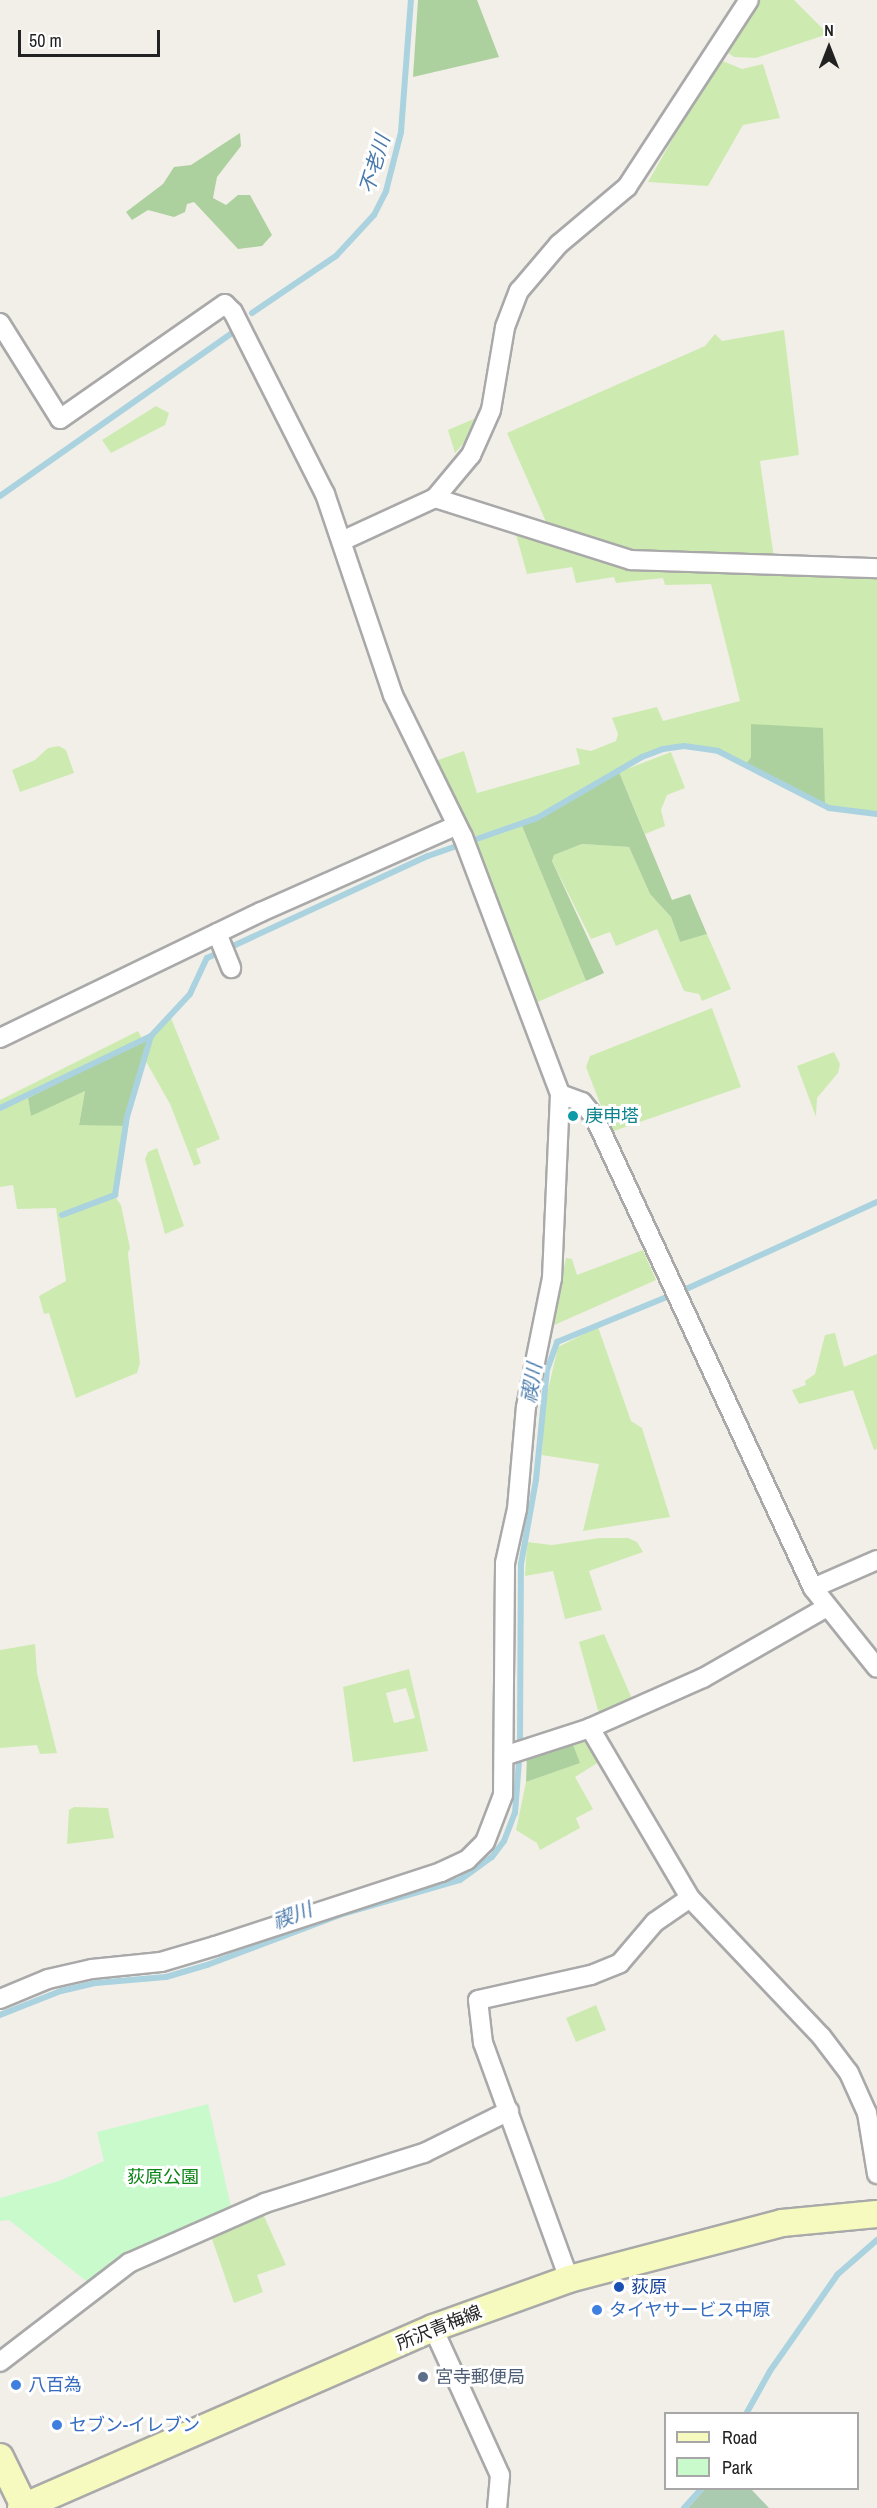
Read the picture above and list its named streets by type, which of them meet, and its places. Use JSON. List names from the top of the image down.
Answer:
{
  "streets": {
    "main road": ["所沢青梅線"]
  },
  "water": ["不老川", "禊川"],
  "parks": ["荻原公園"],
  "places": [
    "庚申塔",
    "荻原",
    "タイヤサービス中原",
    "宮寺郵便局",
    "八百為",
    "セブン-イレブン"
  ],
  "legend": ["Road", "Park"],
  "scale_bar": "50 m",
  "north": "top"
}
